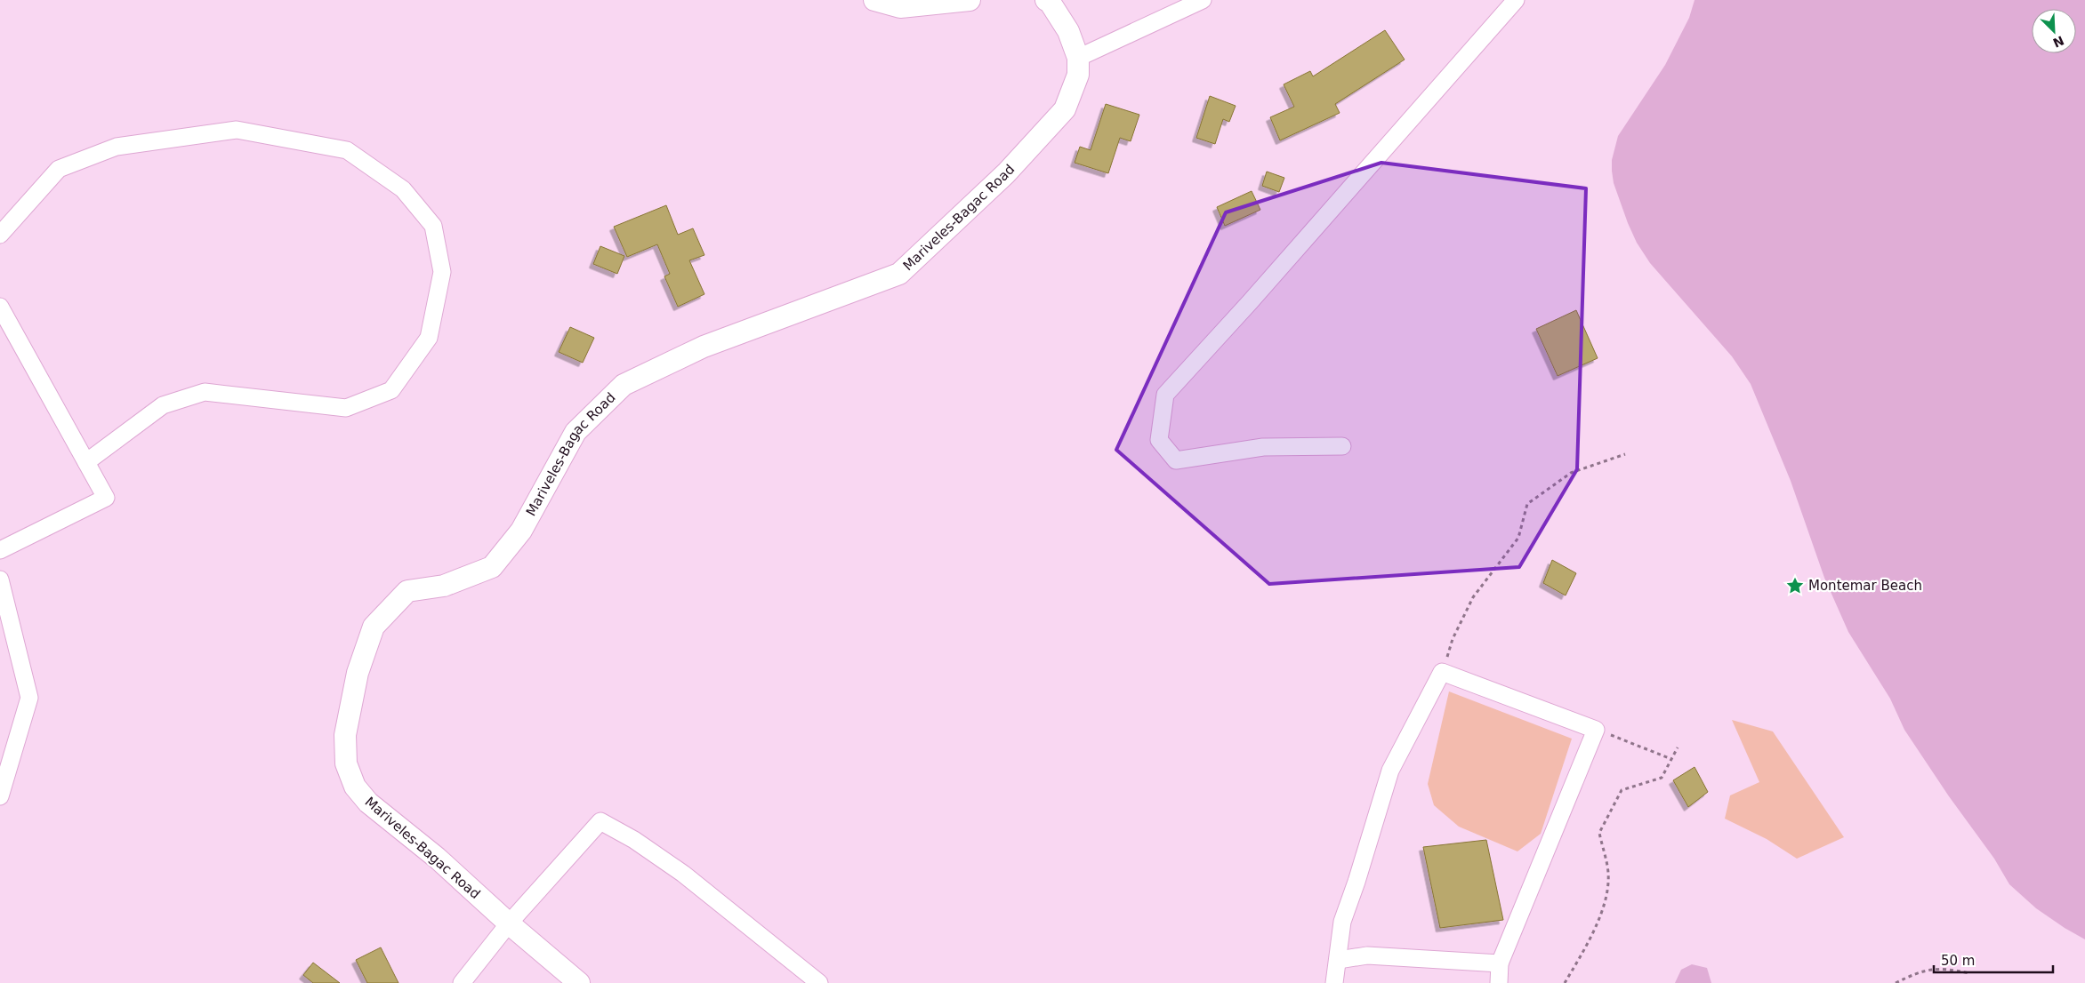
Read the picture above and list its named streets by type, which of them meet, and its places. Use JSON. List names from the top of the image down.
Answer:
{
  "streets": {
    "main road": ["Mariveles-Bagac Road"]
  },
  "places": {
    "place": ["Montemar Beach"]
  },
  "scale_bar": "50 m",
  "north": "bottom right"
}
